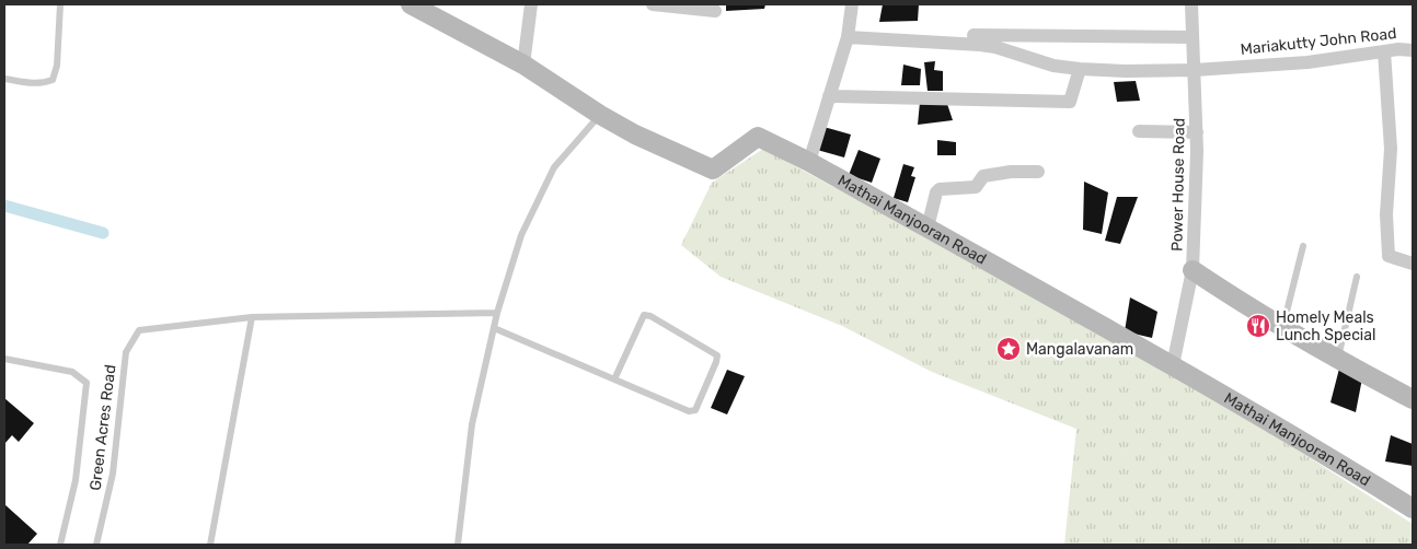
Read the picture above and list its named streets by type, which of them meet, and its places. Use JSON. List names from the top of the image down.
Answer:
{
  "streets": {
    "street": ["Mariakutty John Road", "Power House Road", "Mathai Manjooran Road"],
    "lane": ["Green Acres Road"]
  },
  "crossings": [
    ["Mariakutty John Road", "Power House Road"],
    ["Power House Road", "Mathai Manjooran Road"]
  ],
  "places": {
    "restaurant": ["Homely Meals Lunch Special"],
    "place": ["Mangalavanam"]
  }
}
